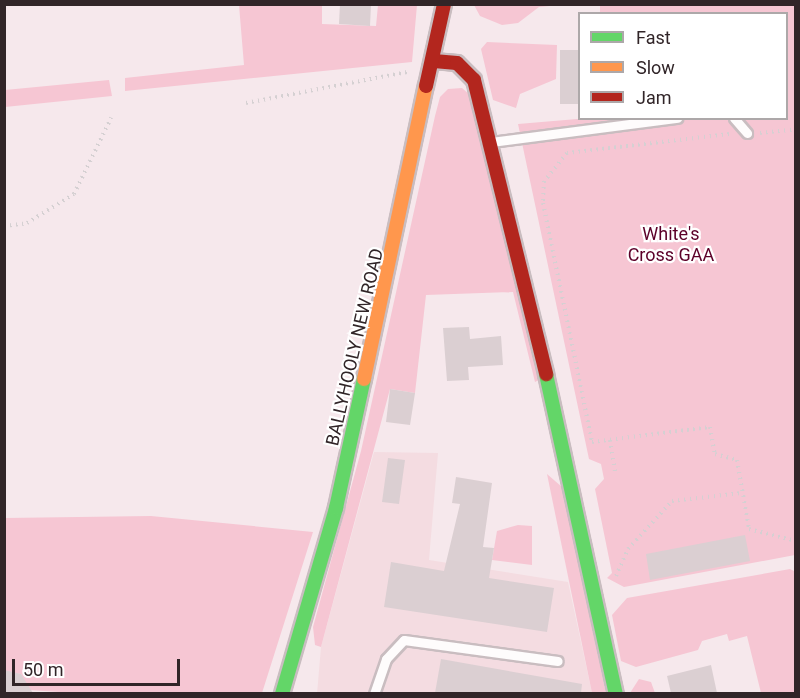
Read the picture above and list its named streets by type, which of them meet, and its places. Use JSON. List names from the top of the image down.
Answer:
{
  "streets": {
    "main road": ["BALLYHOOLY NEW ROAD"]
  },
  "parks": ["White's Cross GAA"],
  "legend": ["Fast", "Slow", "Jam"],
  "scale_bar": "50 m"
}
